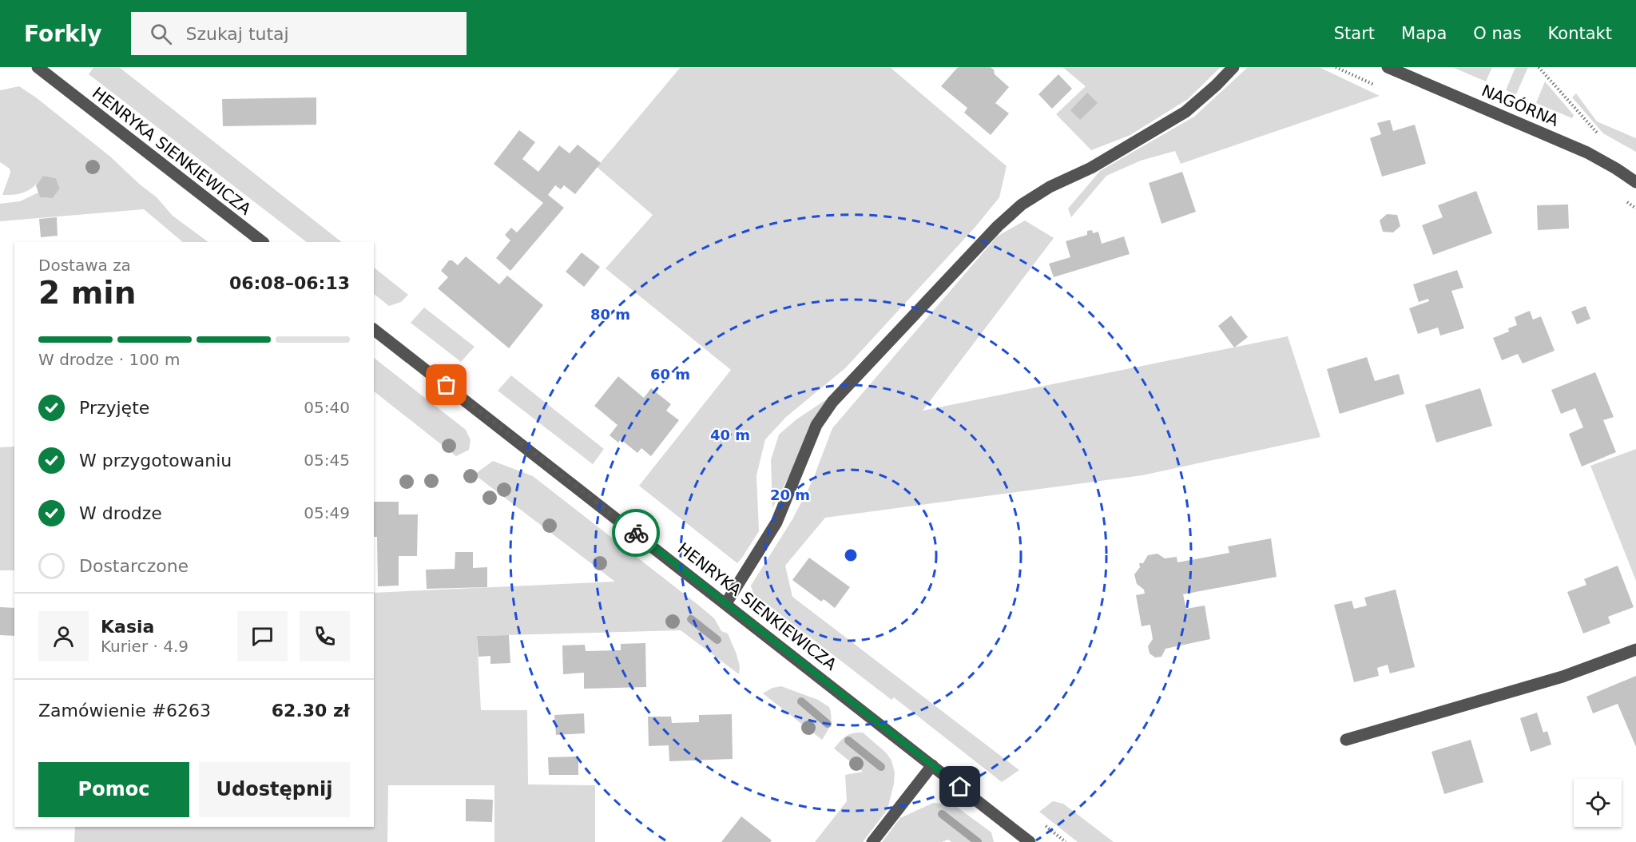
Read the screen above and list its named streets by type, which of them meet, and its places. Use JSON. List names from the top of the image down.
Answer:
{
  "streets": {
    "street": ["NAGÓRNA", "HENRYKA SIENKIEWICZA"]
  },
  "page": {
    "header": "Forkly",
    "search": "Szukaj tutaj",
    "nav": [
      "Start",
      "Mapa",
      "O nas",
      "Kontakt"
    ],
    "heading": ["2 min", "Dostawa za", "06:08–06:13"],
    "panel": [
      "Kasia",
      "Kurier · 4.9",
      "Zamówienie #6263",
      "62.30 zł"
    ],
    "bar": "W drodze · 100 m",
    "list": [
      ["Przyjęte", "05:40"],
      ["W przygotowaniu", "05:45"],
      ["W drodze", "05:49"],
      "Dostarczone"
    ],
    "buttons": ["Pomoc", "Udostępnij"]
  },
  "rings": [
    "80 m",
    "60 m",
    "40 m",
    "20 m"
  ]
}
